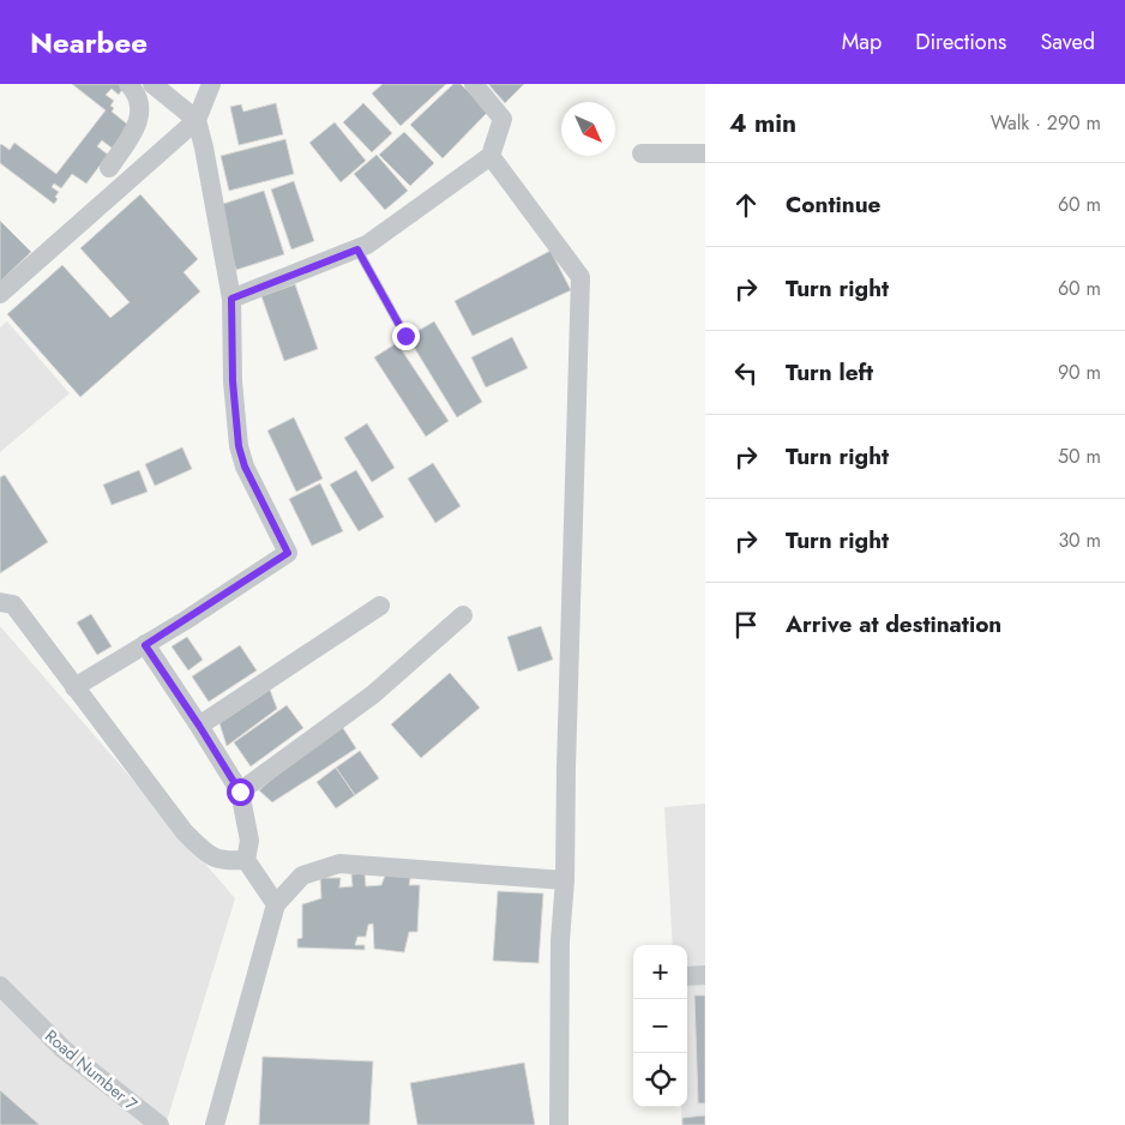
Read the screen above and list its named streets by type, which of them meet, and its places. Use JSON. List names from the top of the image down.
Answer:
{
  "streets": {
    "street": ["Road Number 7"]
  },
  "north": "bottom right",
  "page": {
    "header": "Nearbee",
    "nav": ["Map", "Directions", "Saved"],
    "heading": ["4 min", "Walk · 290 m"],
    "list": [
      ["Continue", "60 m"],
      ["Turn right", "60 m"],
      ["Turn left", "90 m"],
      ["Turn right", "50 m"],
      ["Turn right", "30 m"],
      "Arrive at destination"
    ],
    "map_buttons": ["+", "−"]
  }
}
